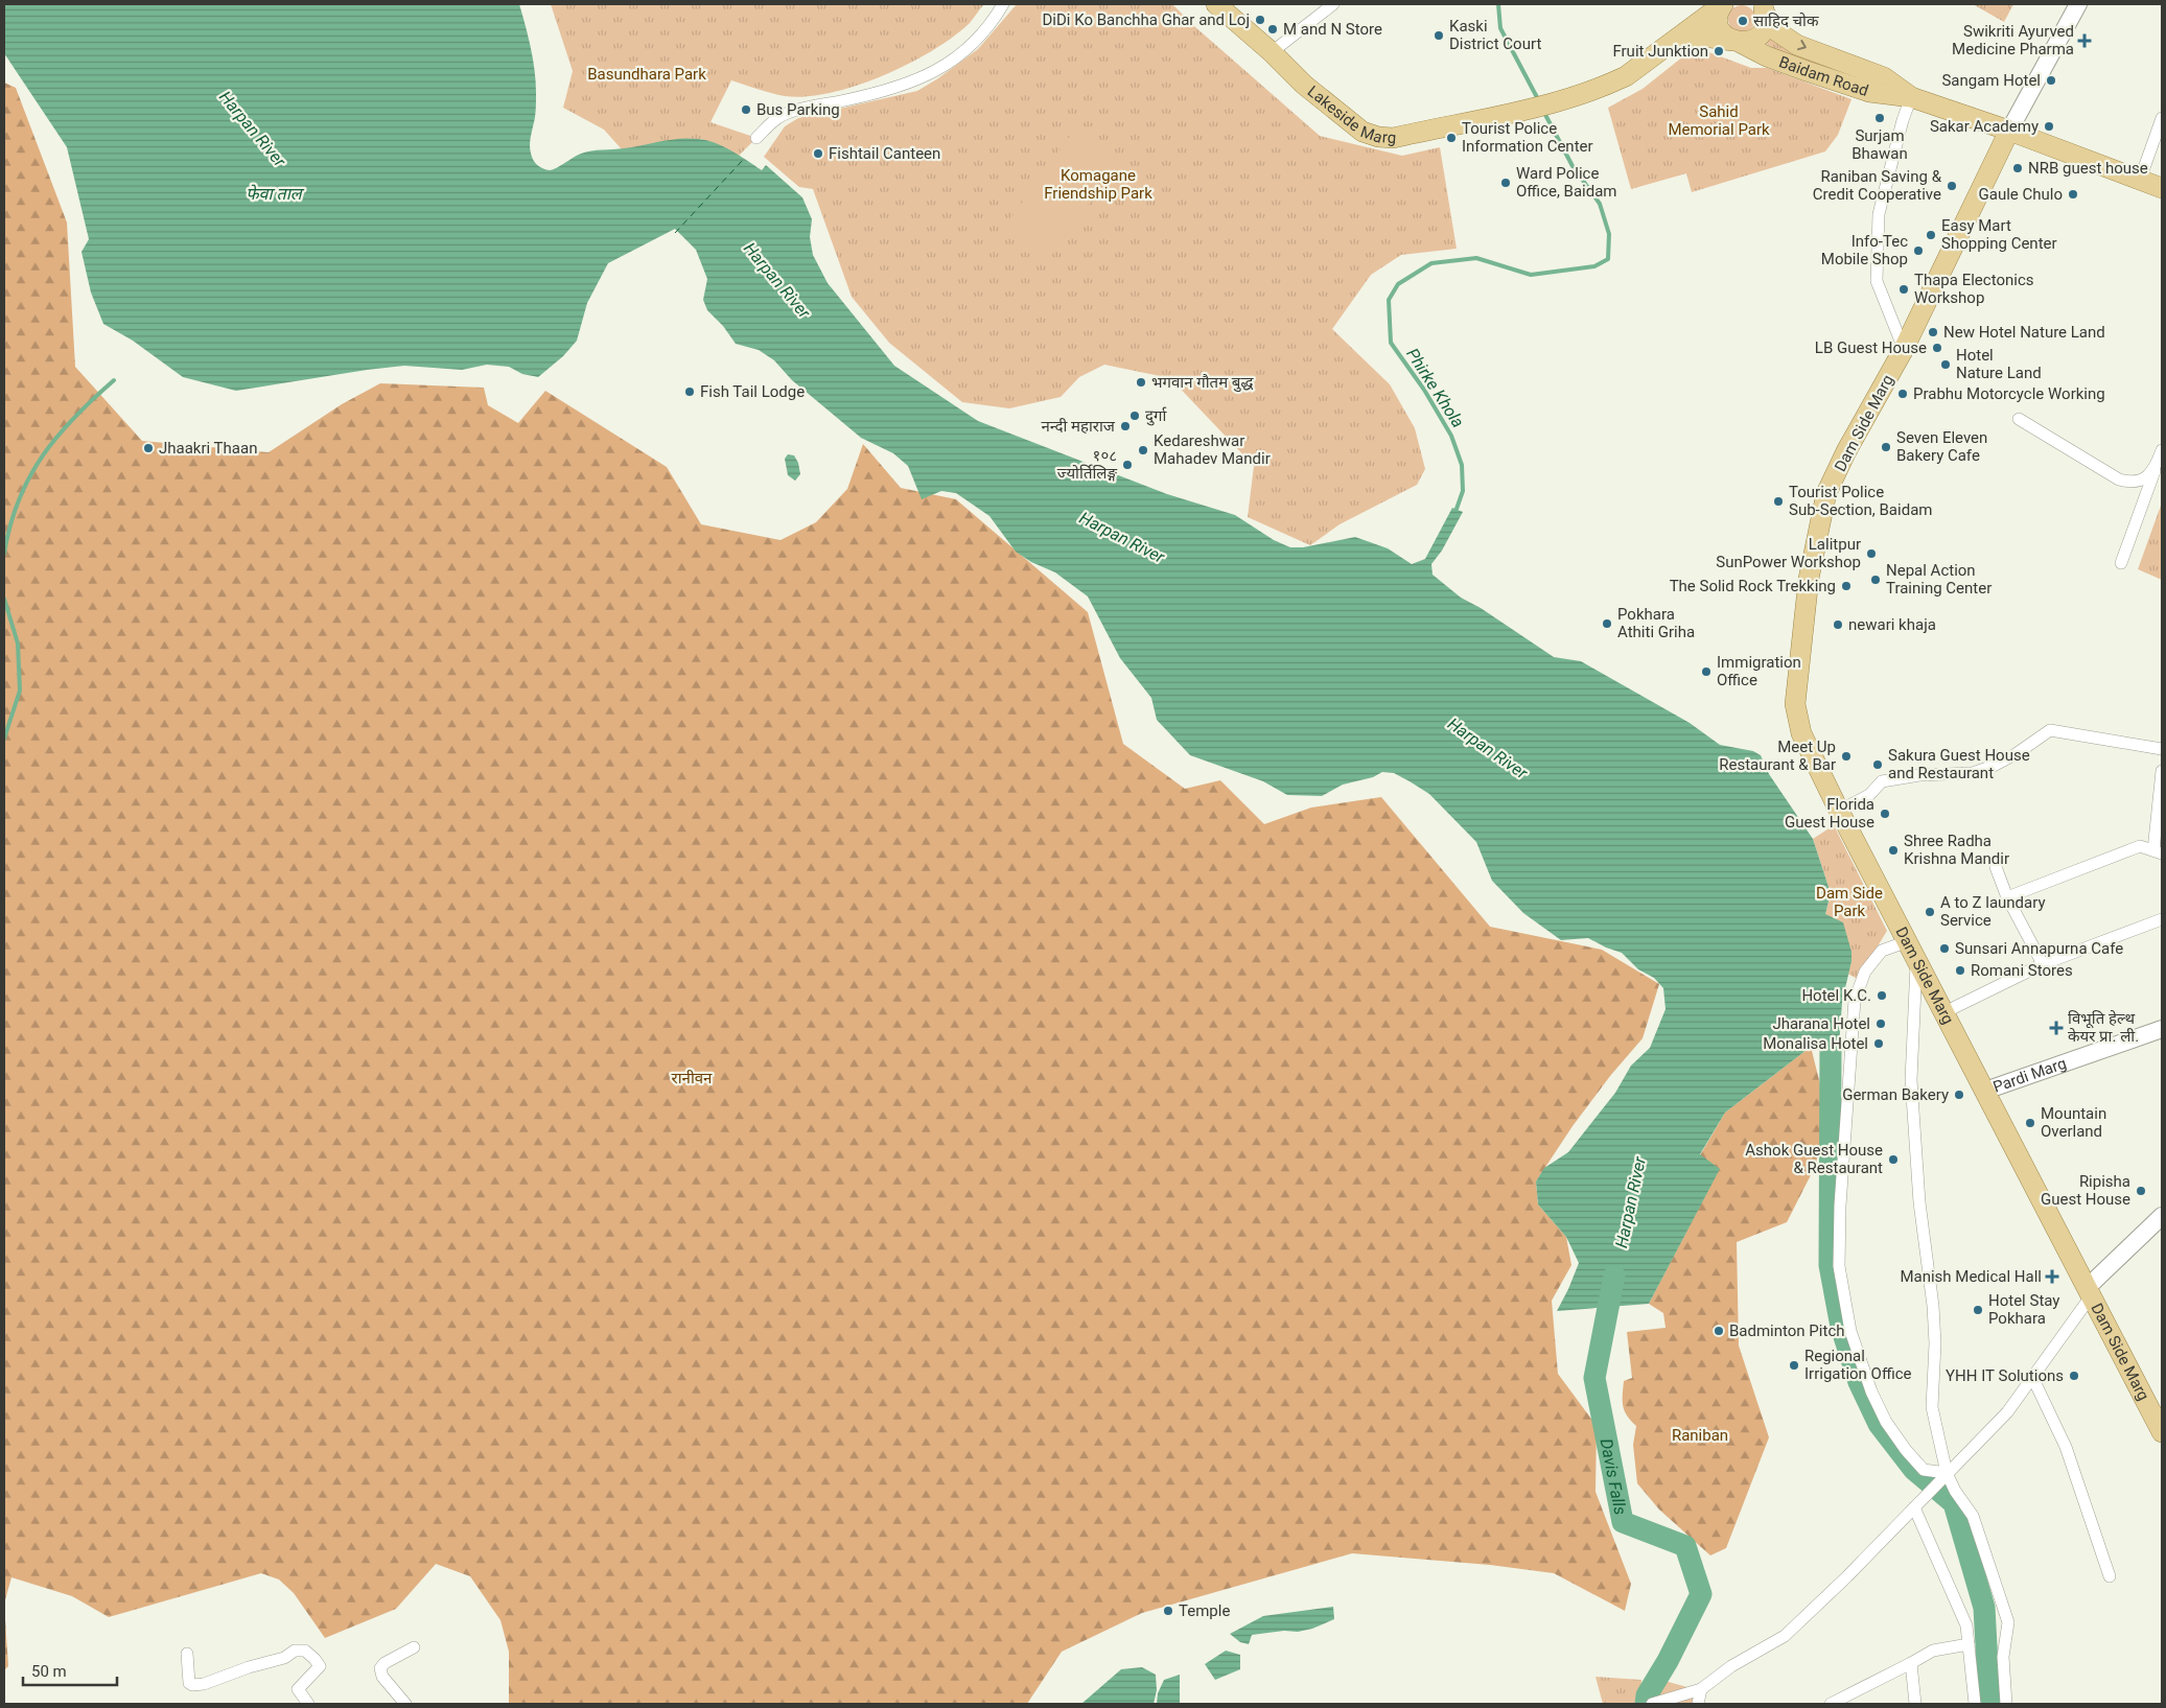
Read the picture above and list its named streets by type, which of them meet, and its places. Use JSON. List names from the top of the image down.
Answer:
{
  "streets": {
    "main road": [
      "Baidam Road",
      "Lakeside Marg",
      "Dam Side Marg",
      "Pardi Marg"
    ]
  },
  "crossings": [
    ["Baidam Road", "Lakeside Marg"],
    ["Baidam Road", "Dam Side Marg"],
    ["Dam Side Marg", "Pardi Marg"]
  ],
  "water": [
    "Harpan River",
    "फेवा ताल",
    "Phirke Khola",
    "Davis Falls"
  ],
  "parks": [
    "Basundhara Park",
    "Sahid Memorial Park",
    "Komagane Friendship Park",
    "Dam Side Park",
    "रानीवन",
    "Raniban"
  ],
  "places": {
    "other": [
      "DiDi Ko Banchha Ghar and Loj",
      "साहिद चोक",
      "M and N Store",
      "Kaski District Court",
      "Fruit Junktion",
      "Sangam Hotel",
      "Bus Parking",
      "Surjam Bhawan",
      "Sakar Academy",
      "Tourist Police Information Center",
      "Fishtail Canteen",
      "NRB guest house",
      "Ward Police Office, Baidam",
      "Raniban Saving & Credit Cooperative",
      "Gaule Chulo",
      "Easy Mart Shopping Center",
      "Info-Tec Mobile Shop",
      "Thapa Electonics Workshop",
      "New Hotel Nature Land",
      "LB Guest House",
      "Hotel Nature Land",
      "भगवान गौतम बुद्ध",
      "Fish Tail Lodge",
      "Prabhu Motorcycle Working",
      "दुर्गा",
      "नन्दी महाराज",
      "Seven Eleven Bakery Cafe",
      "Jhaakri Thaan",
      "Kedareshwar Mahadev Mandir",
      "१०८ ज्योर्तिलिङ्ग",
      "Tourist Police Sub-Section, Baidam",
      "Lalitpur SunPower Workshop",
      "Nepal Action Training Center",
      "The Solid Rock Trekking",
      "Pokhara Athiti Griha",
      "newari khaja",
      "Immigration Office",
      "Meet Up Restaurant & Bar",
      "Sakura Guest House and Restaurant",
      "Florida Guest House",
      "Shree Radha Krishna Mandir",
      "A to Z laundary Service",
      "Sunsari Annapurna Cafe",
      "Romani Stores",
      "Hotel K.C.",
      "Jharana Hotel",
      "Monalisa Hotel",
      "German Bakery",
      "Mountain Overland",
      "Ashok Guest House & Restaurant",
      "Ripisha Guest House",
      "Hotel Stay Pokhara",
      "Badminton Pitch",
      "Regional Irrigation Office",
      "YHH IT Solutions",
      "Temple"
    ],
    "health": ["Swikriti Ayurved Medicine Pharma", "विभूति हेल्थ केयर प्रा. ली.", "Manish Medical Hall"]
  },
  "scale_bar": "50 m"
}
